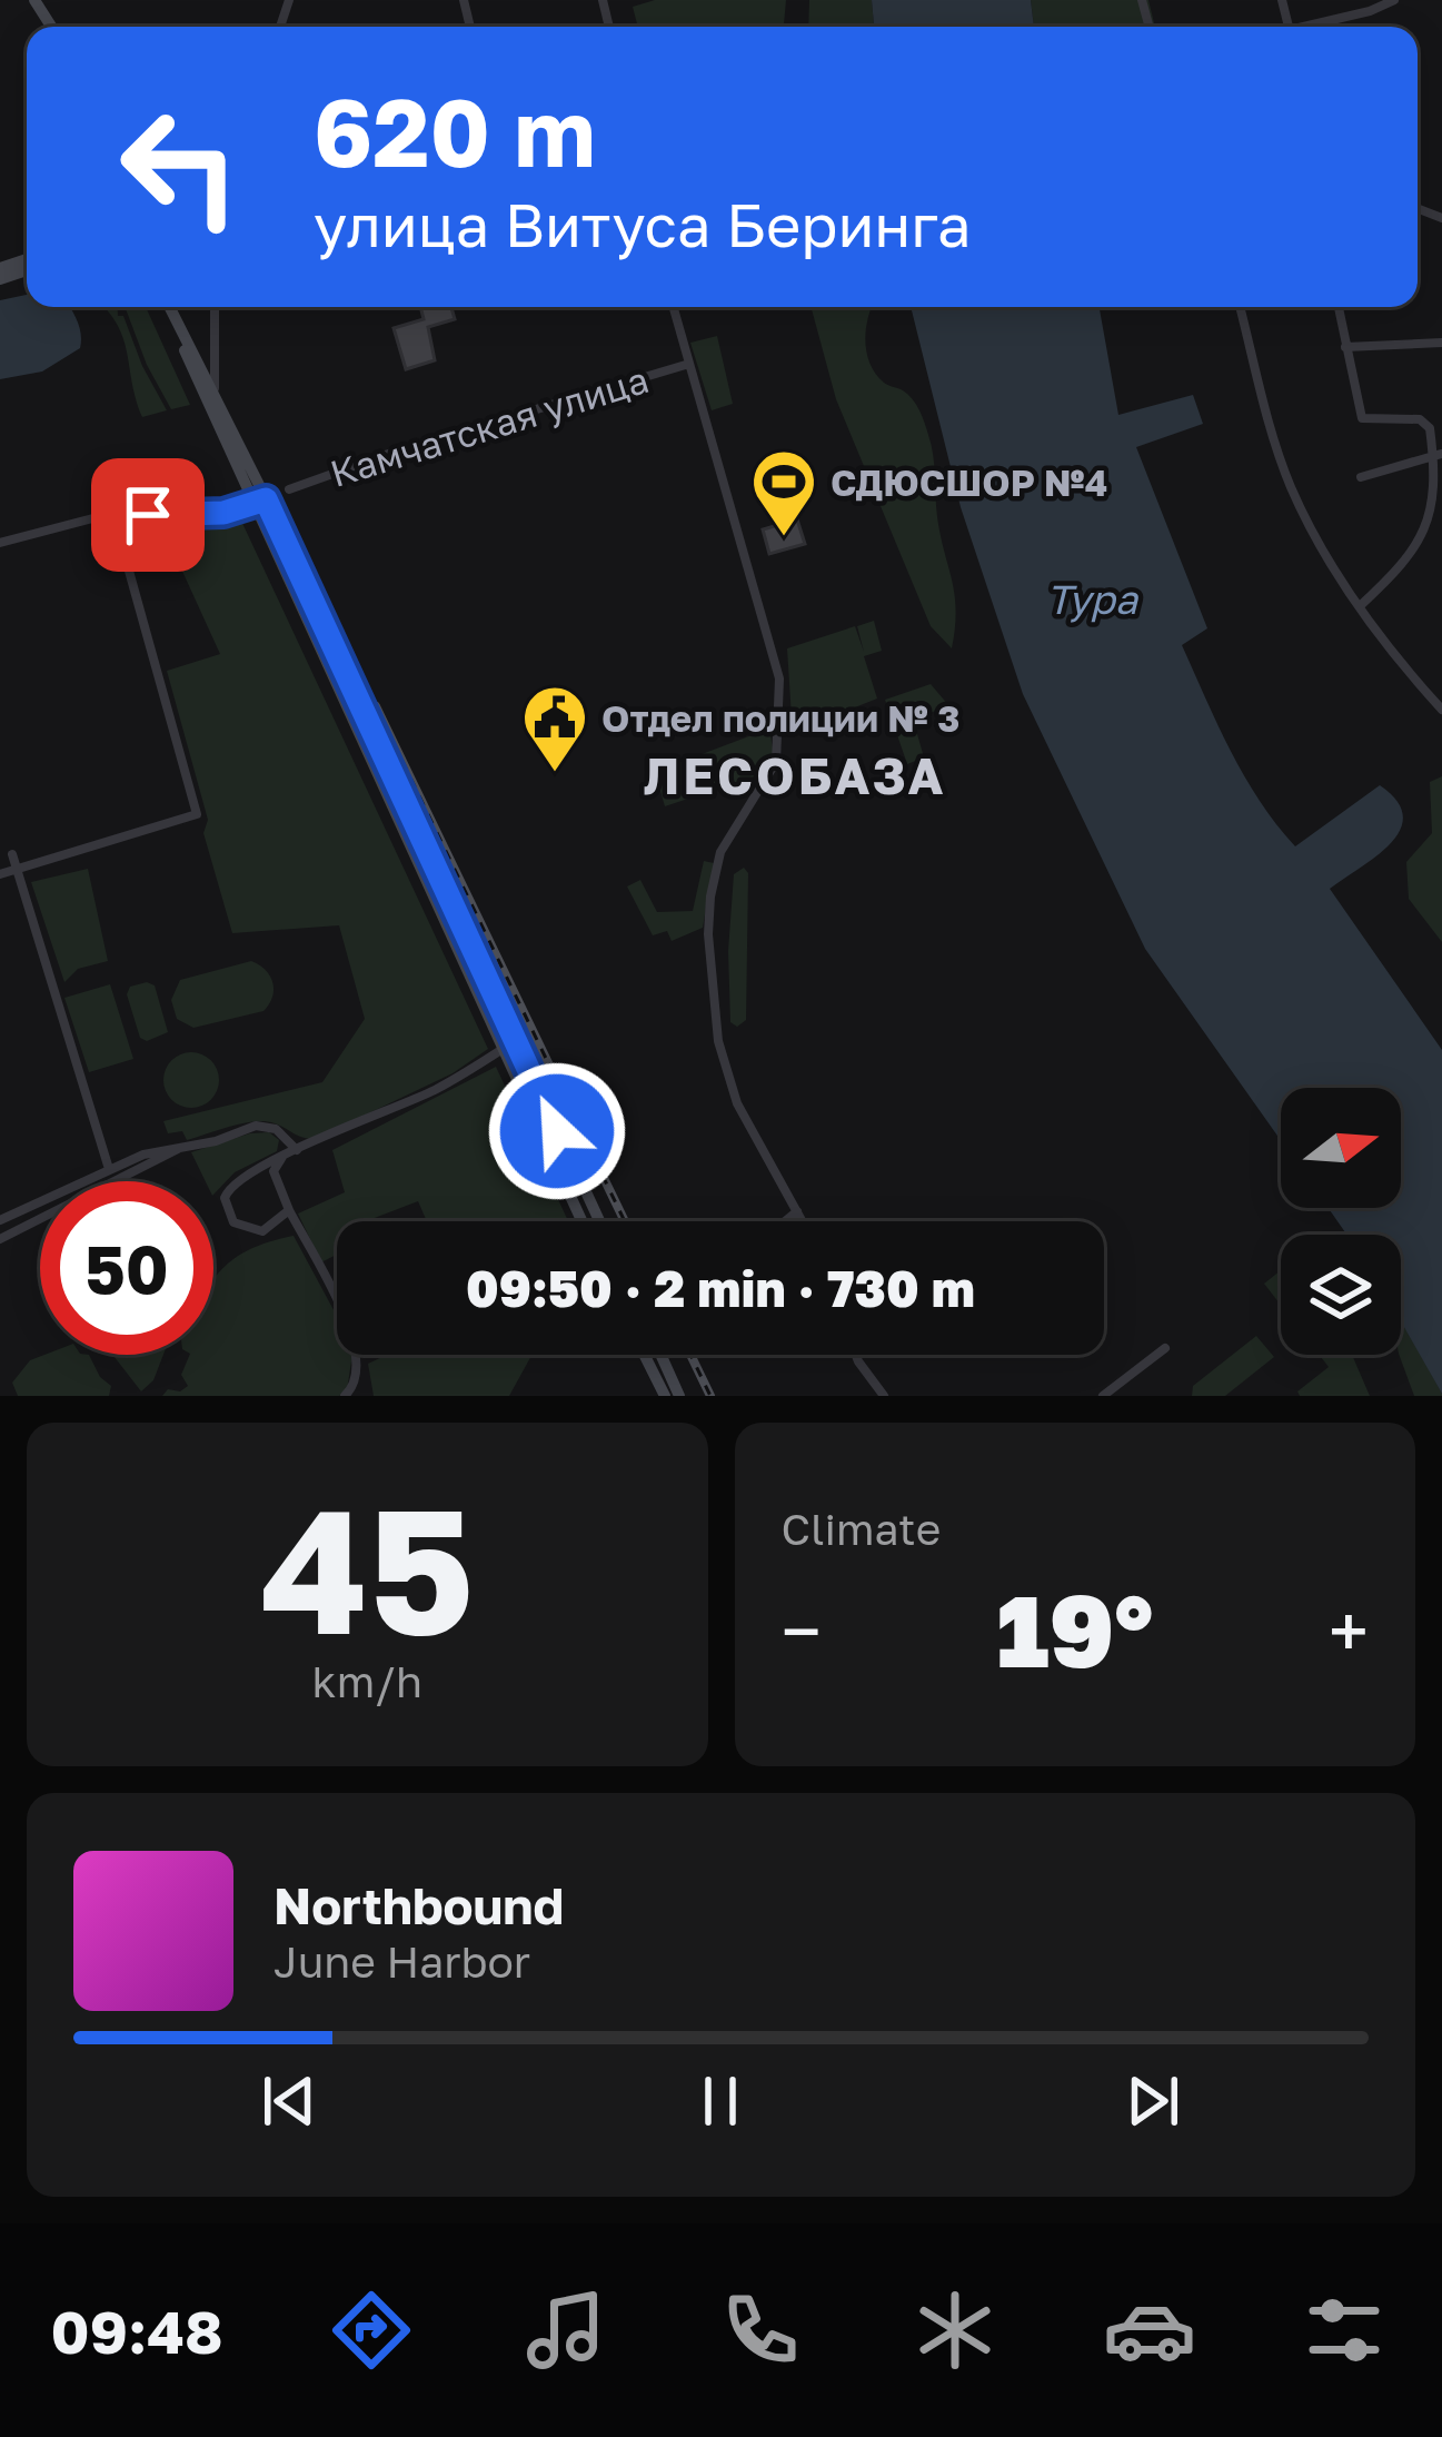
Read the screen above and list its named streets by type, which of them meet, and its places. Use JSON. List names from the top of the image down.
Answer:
{
  "streets": {
    "street": ["Камчатская улица"]
  },
  "districts": ["ЛЕСОБАЗА"],
  "water": ["Тура"],
  "places": {
    "sports": ["СДЮСШОР №4"],
    "public building": ["Отдел полиции № 3"]
  },
  "north": "right",
  "page": {
    "turn": ["620 m", "улица Витуса Беринга"],
    "limit": "50",
    "trip": "09:50 · 2 min · 730 m",
    "tile": [
      ["45", "km/h"],
      "Climate"
    ],
    "heat": ["−", "19°", "+"],
    "song": ["Northbound", "June Harbor"],
    "tabs": "09:48"
  }
}
